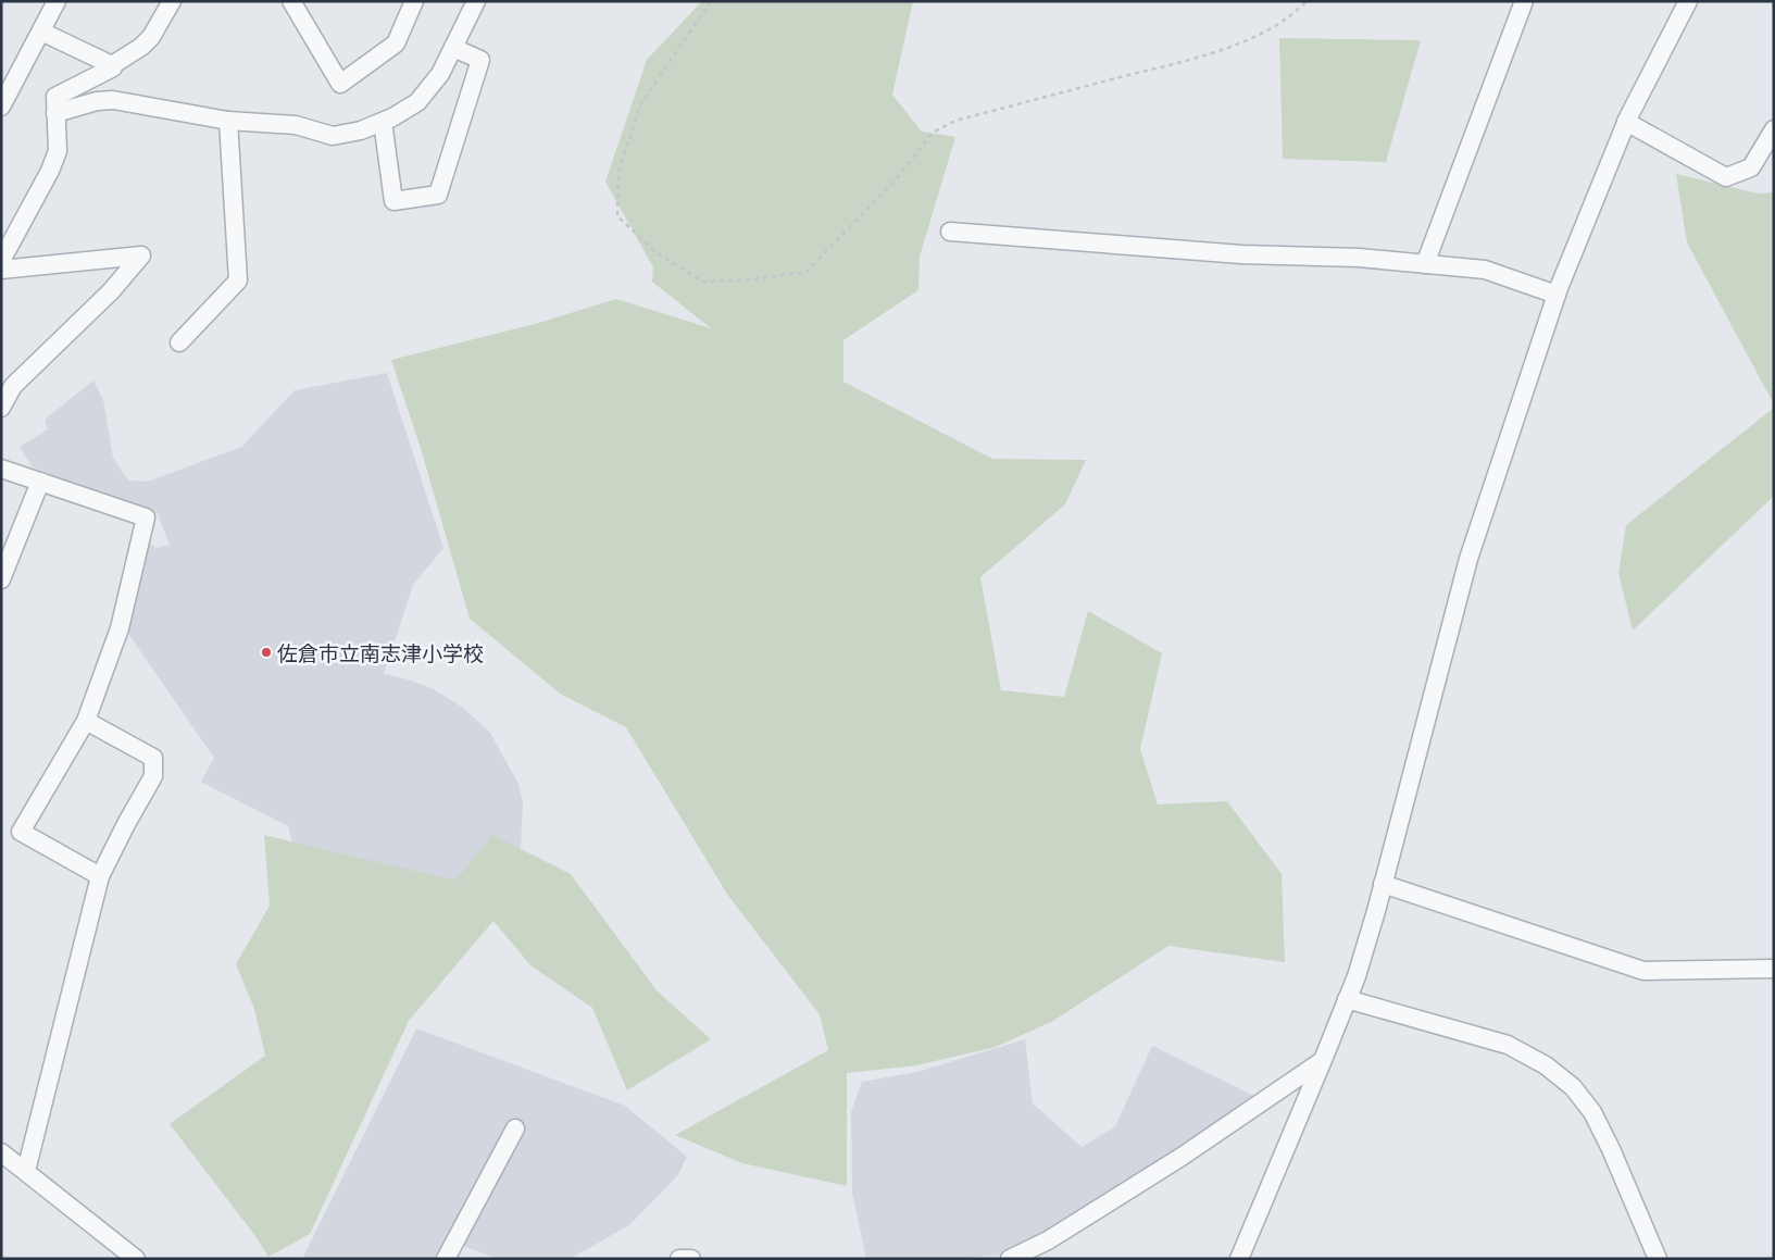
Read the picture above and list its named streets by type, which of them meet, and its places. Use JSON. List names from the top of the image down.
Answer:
{
  "places": ["佐倉市立南志津小学校"]
}
